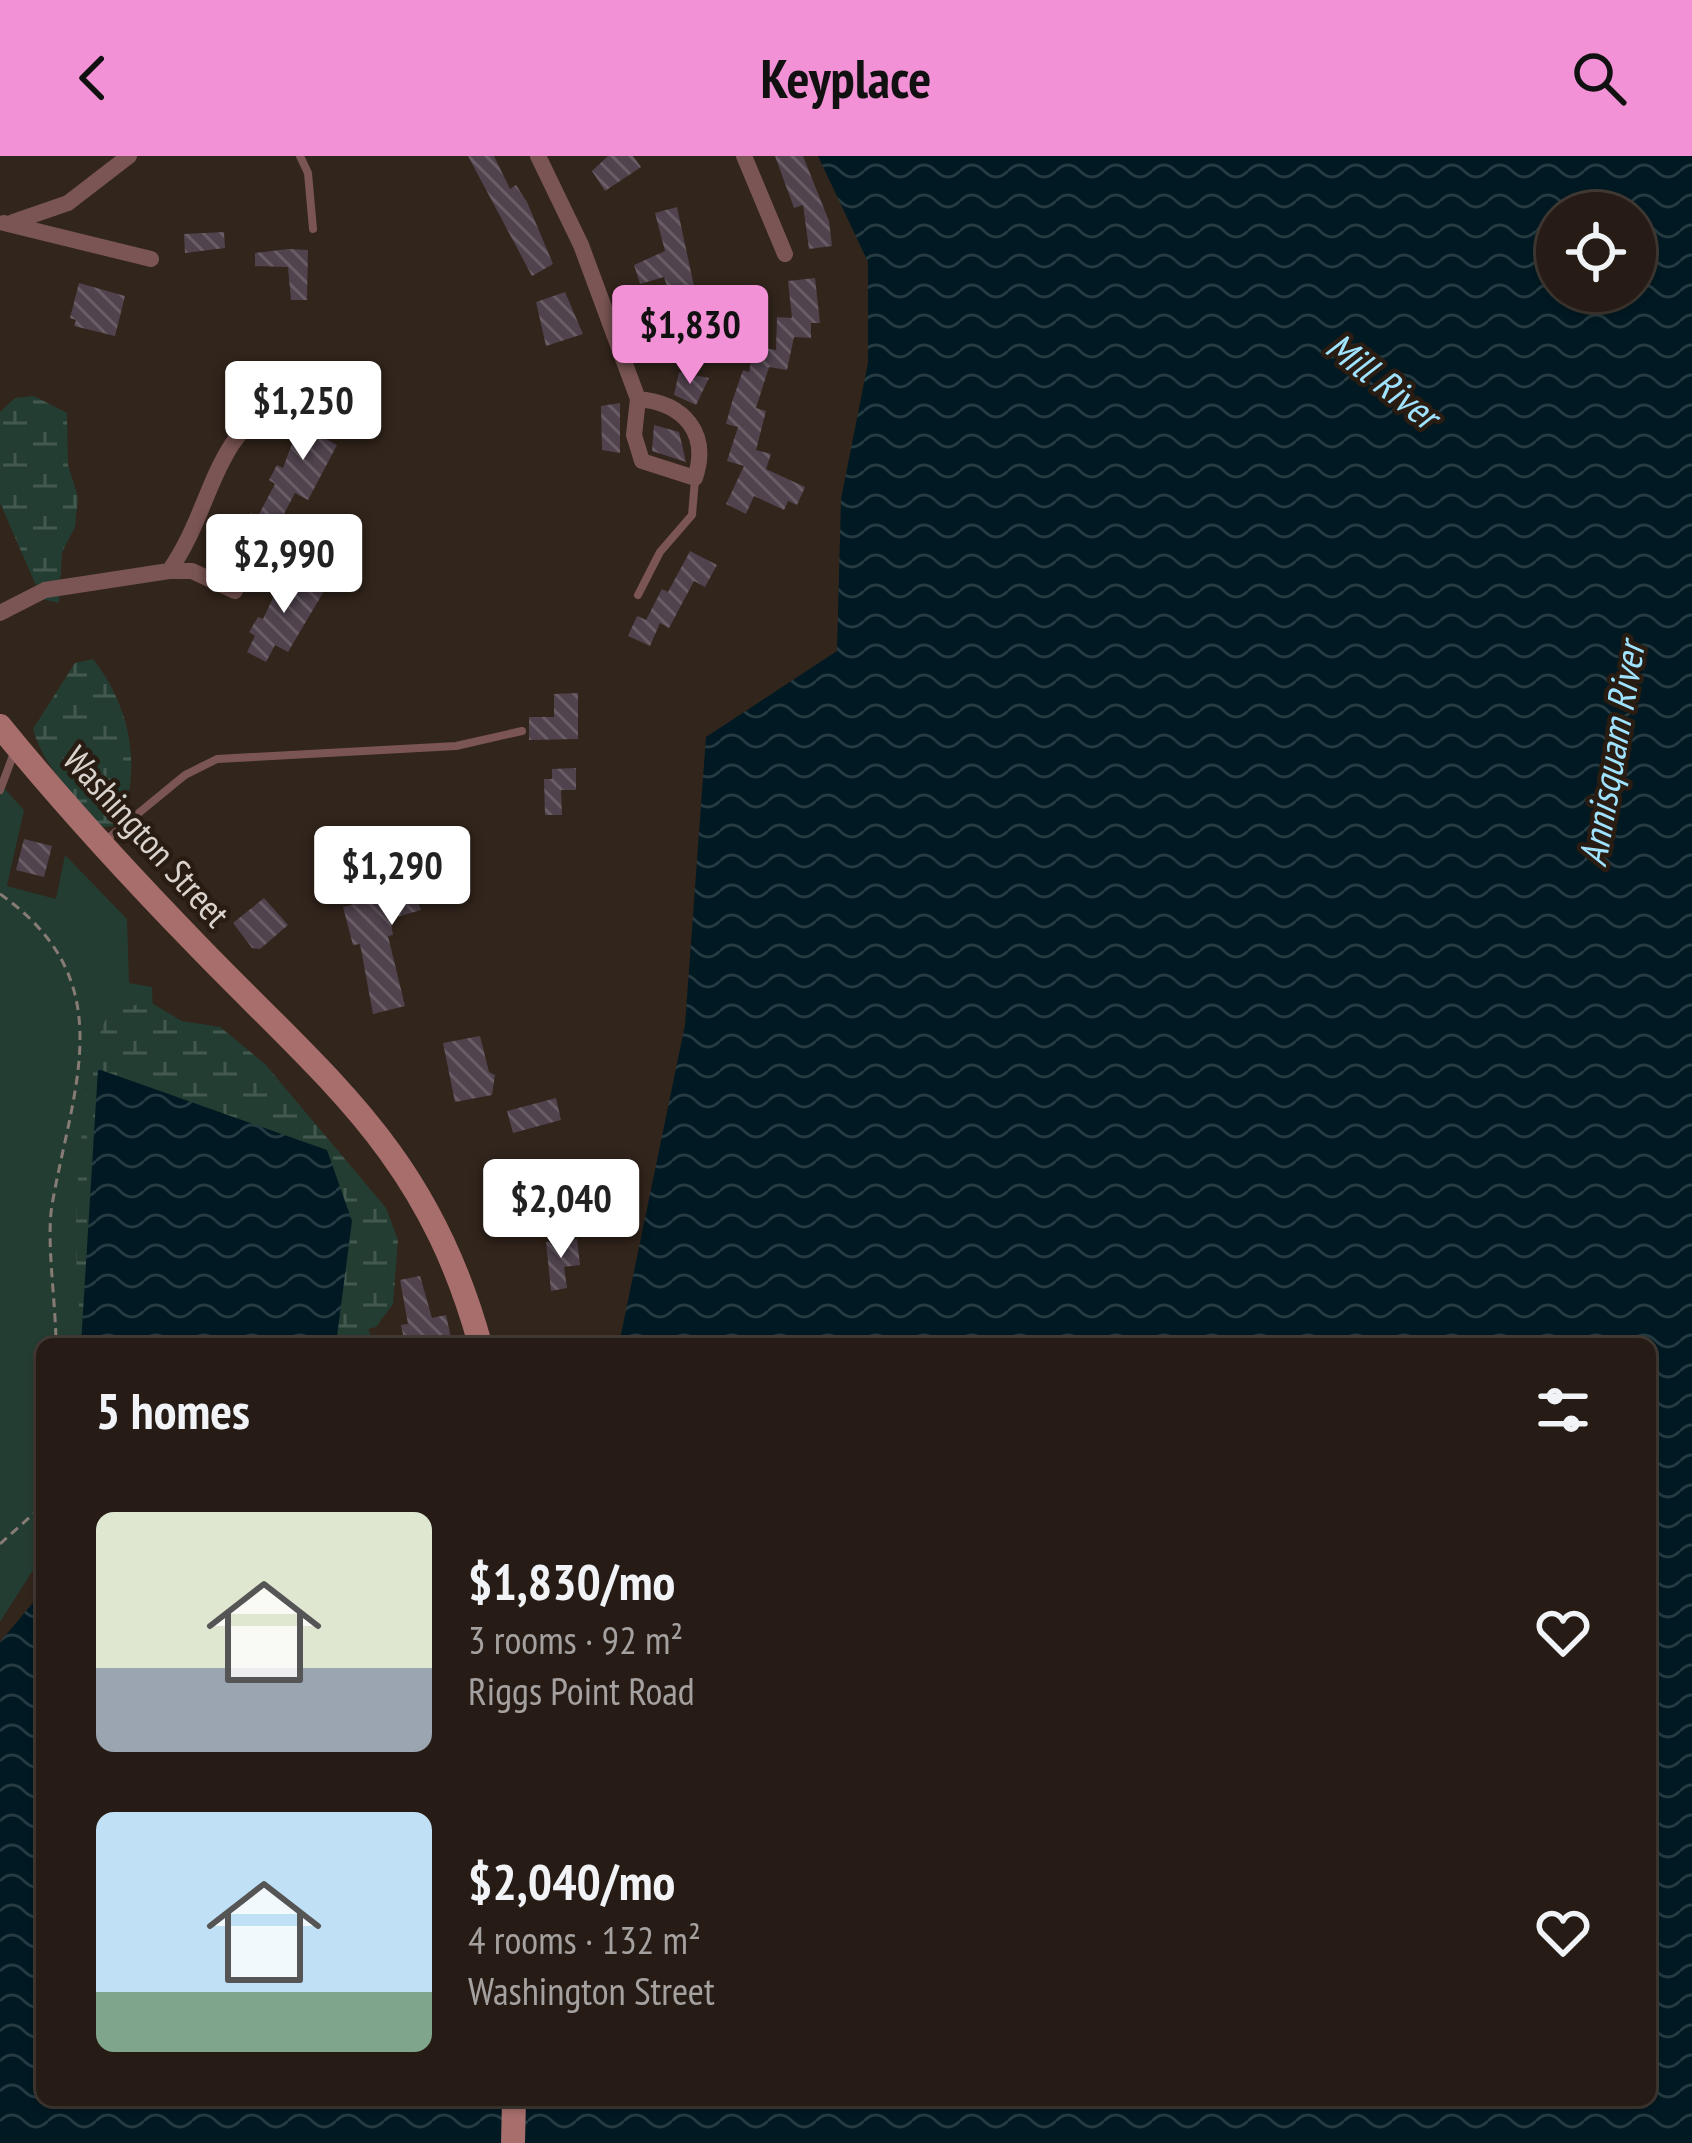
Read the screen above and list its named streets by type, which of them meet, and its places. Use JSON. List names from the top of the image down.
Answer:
{
  "streets": {
    "main road": ["Washington Street"]
  },
  "water": ["Mill River", "Annisquam River"],
  "page": {
    "header": "Keyplace",
    "price": [
      "$1,830",
      "$1,250",
      "$2,990",
      "$1,290",
      "$2,040"
    ],
    "heading": "5 homes",
    "list": [
      {
        "name": "$1,830/mo",
        "note": "3 rooms · 92 m² · Riggs Point Road"
      },
      {
        "name": "$2,040/mo",
        "note": "4 rooms · 132 m² · Washington Street"
      }
    ]
  }
}
